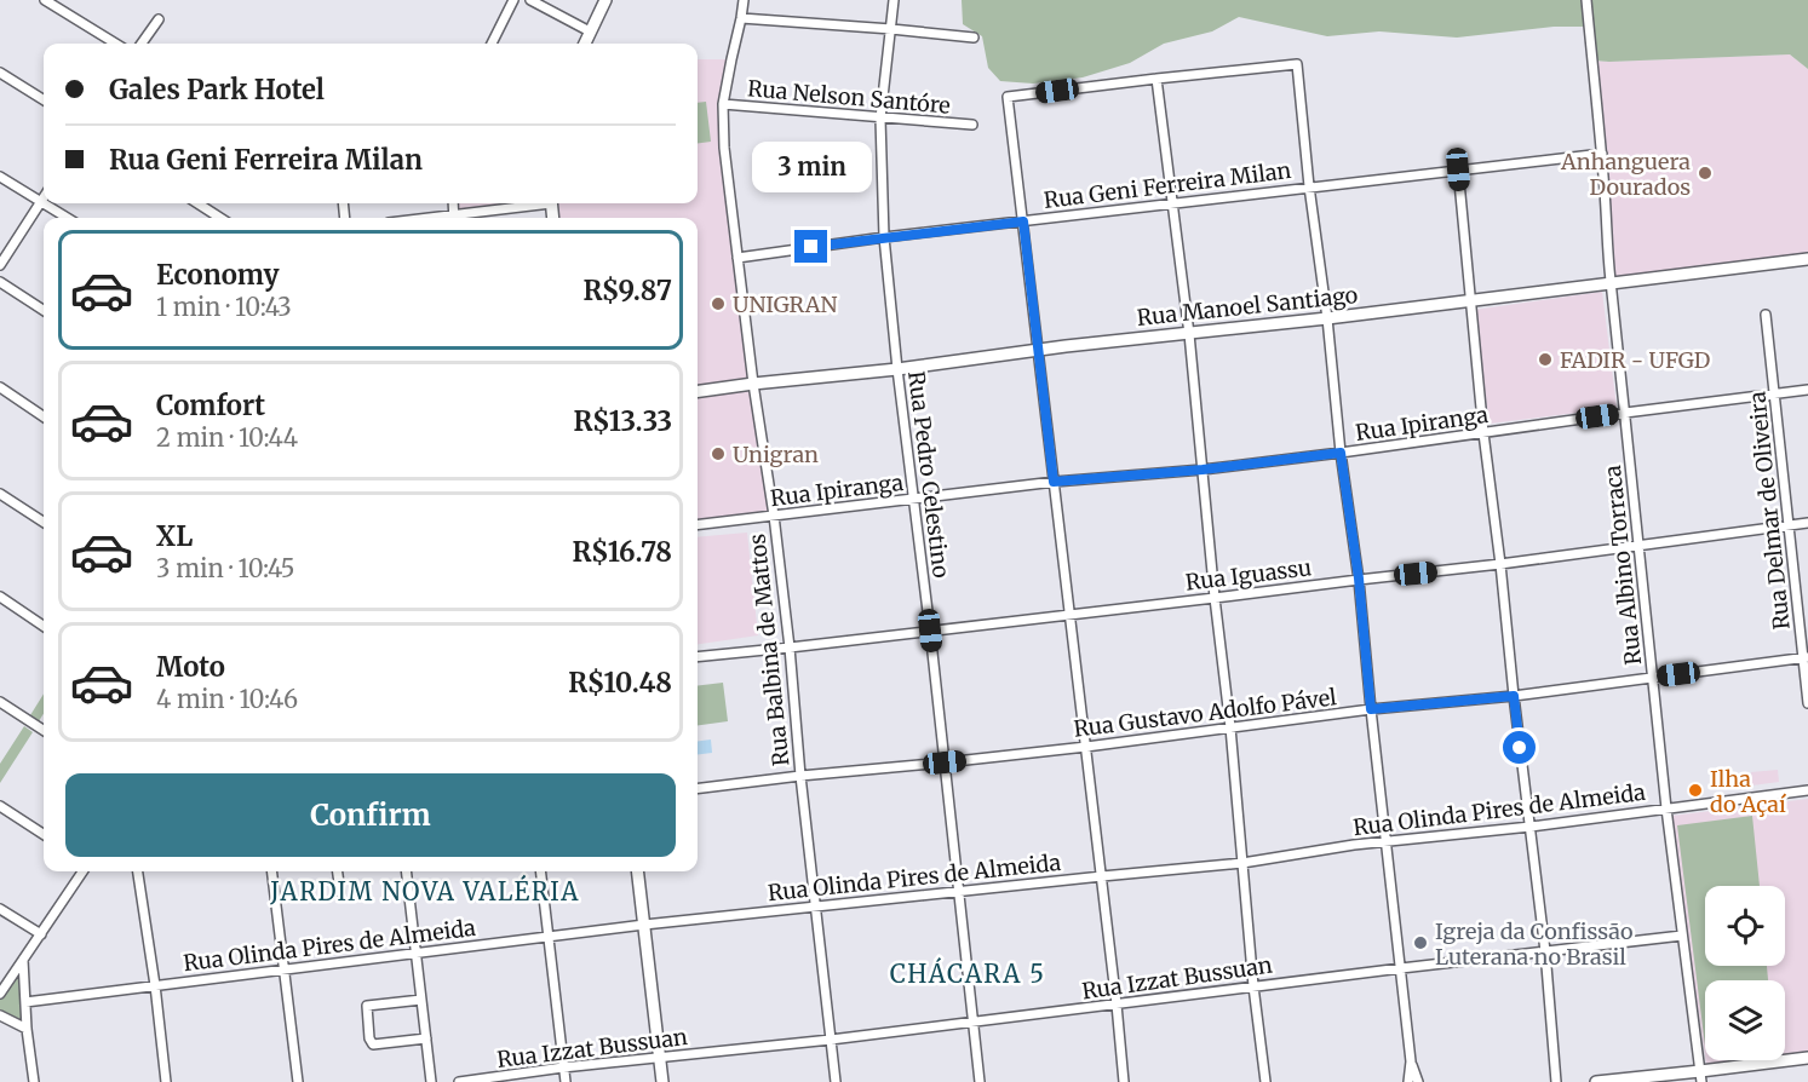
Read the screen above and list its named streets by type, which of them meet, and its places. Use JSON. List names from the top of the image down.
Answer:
{
  "streets": {
    "street": [
      "Rua Nelson Santóre",
      "Rua Geni Ferreira Milan",
      "Rua Manoel Santiago",
      "Rua Ipiranga",
      "Rua Pedro Celestino",
      "Rua Delmar de Oliveira",
      "Rua Albino Torraca",
      "Rua Iguassu",
      "Rua Balbina de Mattos",
      "Rua Gustavo Adolfo Pável",
      "Rua Olinda Pires de Almeida",
      "Rua Izzat Bussuan"
    ]
  },
  "crossings": [
    ["Rua Nelson Santóre", "Rua Pedro Celestino"],
    ["Rua Nelson Santóre", "Rua Balbina de Mattos"],
    ["Rua Geni Ferreira Milan", "Rua Pedro Celestino"],
    ["Rua Geni Ferreira Milan", "Rua Albino Torraca"],
    ["Rua Geni Ferreira Milan", "Rua Balbina de Mattos"],
    ["Rua Manoel Santiago", "Rua Pedro Celestino"],
    ["Rua Manoel Santiago", "Rua Albino Torraca"],
    ["Rua Manoel Santiago", "Rua Balbina de Mattos"],
    ["Rua Ipiranga", "Rua Pedro Celestino"],
    ["Rua Ipiranga", "Rua Delmar de Oliveira"],
    ["Rua Ipiranga", "Rua Albino Torraca"],
    ["Rua Ipiranga", "Rua Balbina de Mattos"],
    ["Rua Pedro Celestino", "Rua Iguassu"],
    ["Rua Pedro Celestino", "Rua Gustavo Adolfo Pável"],
    ["Rua Pedro Celestino", "Rua Olinda Pires de Almeida"],
    ["Rua Pedro Celestino", "Rua Izzat Bussuan"],
    ["Rua Delmar de Oliveira", "Rua Iguassu"],
    ["Rua Delmar de Oliveira", "Rua Gustavo Adolfo Pável"],
    ["Rua Albino Torraca", "Rua Iguassu"],
    ["Rua Albino Torraca", "Rua Gustavo Adolfo Pável"],
    ["Rua Albino Torraca", "Rua Olinda Pires de Almeida"],
    ["Rua Albino Torraca", "Rua Izzat Bussuan"],
    ["Rua Iguassu", "Rua Balbina de Mattos"],
    ["Rua Balbina de Mattos", "Rua Gustavo Adolfo Pável"],
    ["Rua Balbina de Mattos", "Rua Olinda Pires de Almeida"],
    ["Rua Balbina de Mattos", "Rua Izzat Bussuan"]
  ],
  "districts": ["JARDIM NOVA VALÉRIA", "CHÁCARA 5"],
  "places": [
    "Anhanguera Dourados",
    "UNIGRAN",
    "FADIR - UFGD",
    "Unigran",
    "Ilha do Açaí",
    "Igreja da Confissão Luterana no Brasil"
  ],
  "page": {
    "banner": ["Gales Park Hotel", "Rua Geni Ferreira Milan"],
    "bubble": "3 min",
    "list": [
      {
        "name": "Economy",
        "note": "1 min · 10:43",
        "value": "R$9.87"
      },
      {
        "name": "Comfort",
        "note": "2 min · 10:44",
        "value": "R$13.33"
      },
      {
        "name": "XL",
        "note": "3 min · 10:45",
        "value": "R$16.78"
      },
      {
        "name": "Moto",
        "note": "4 min · 10:46",
        "value": "R$10.48"
      }
    ],
    "buttons": "Confirm"
  }
}
